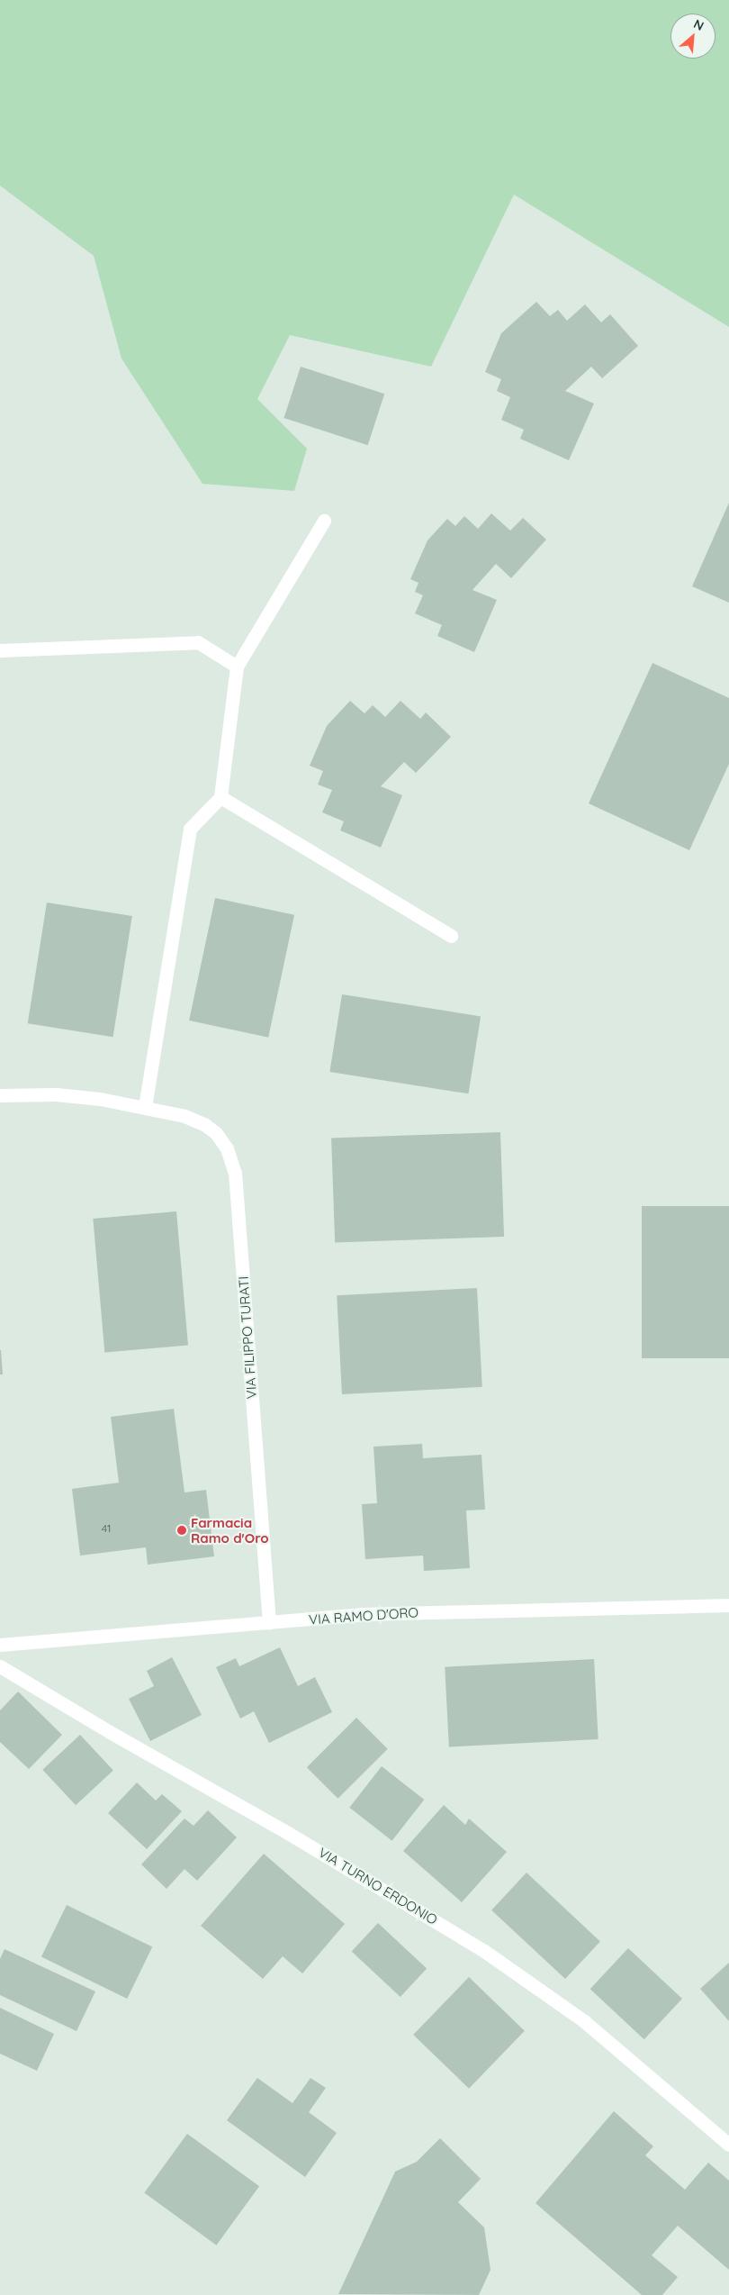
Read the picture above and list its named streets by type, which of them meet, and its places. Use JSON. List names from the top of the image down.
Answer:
{
  "streets": {
    "street": ["VIA FILIPPO TURATI", "VIA RAMO D'ORO", "VIA TURNO ERDONIO"]
  },
  "crossings": [
    ["VIA FILIPPO TURATI", "VIA RAMO D'ORO"]
  ],
  "places": ["Farmacia Ramo d'Oro"],
  "house_numbers": ["41"],
  "north": "top right"
}
